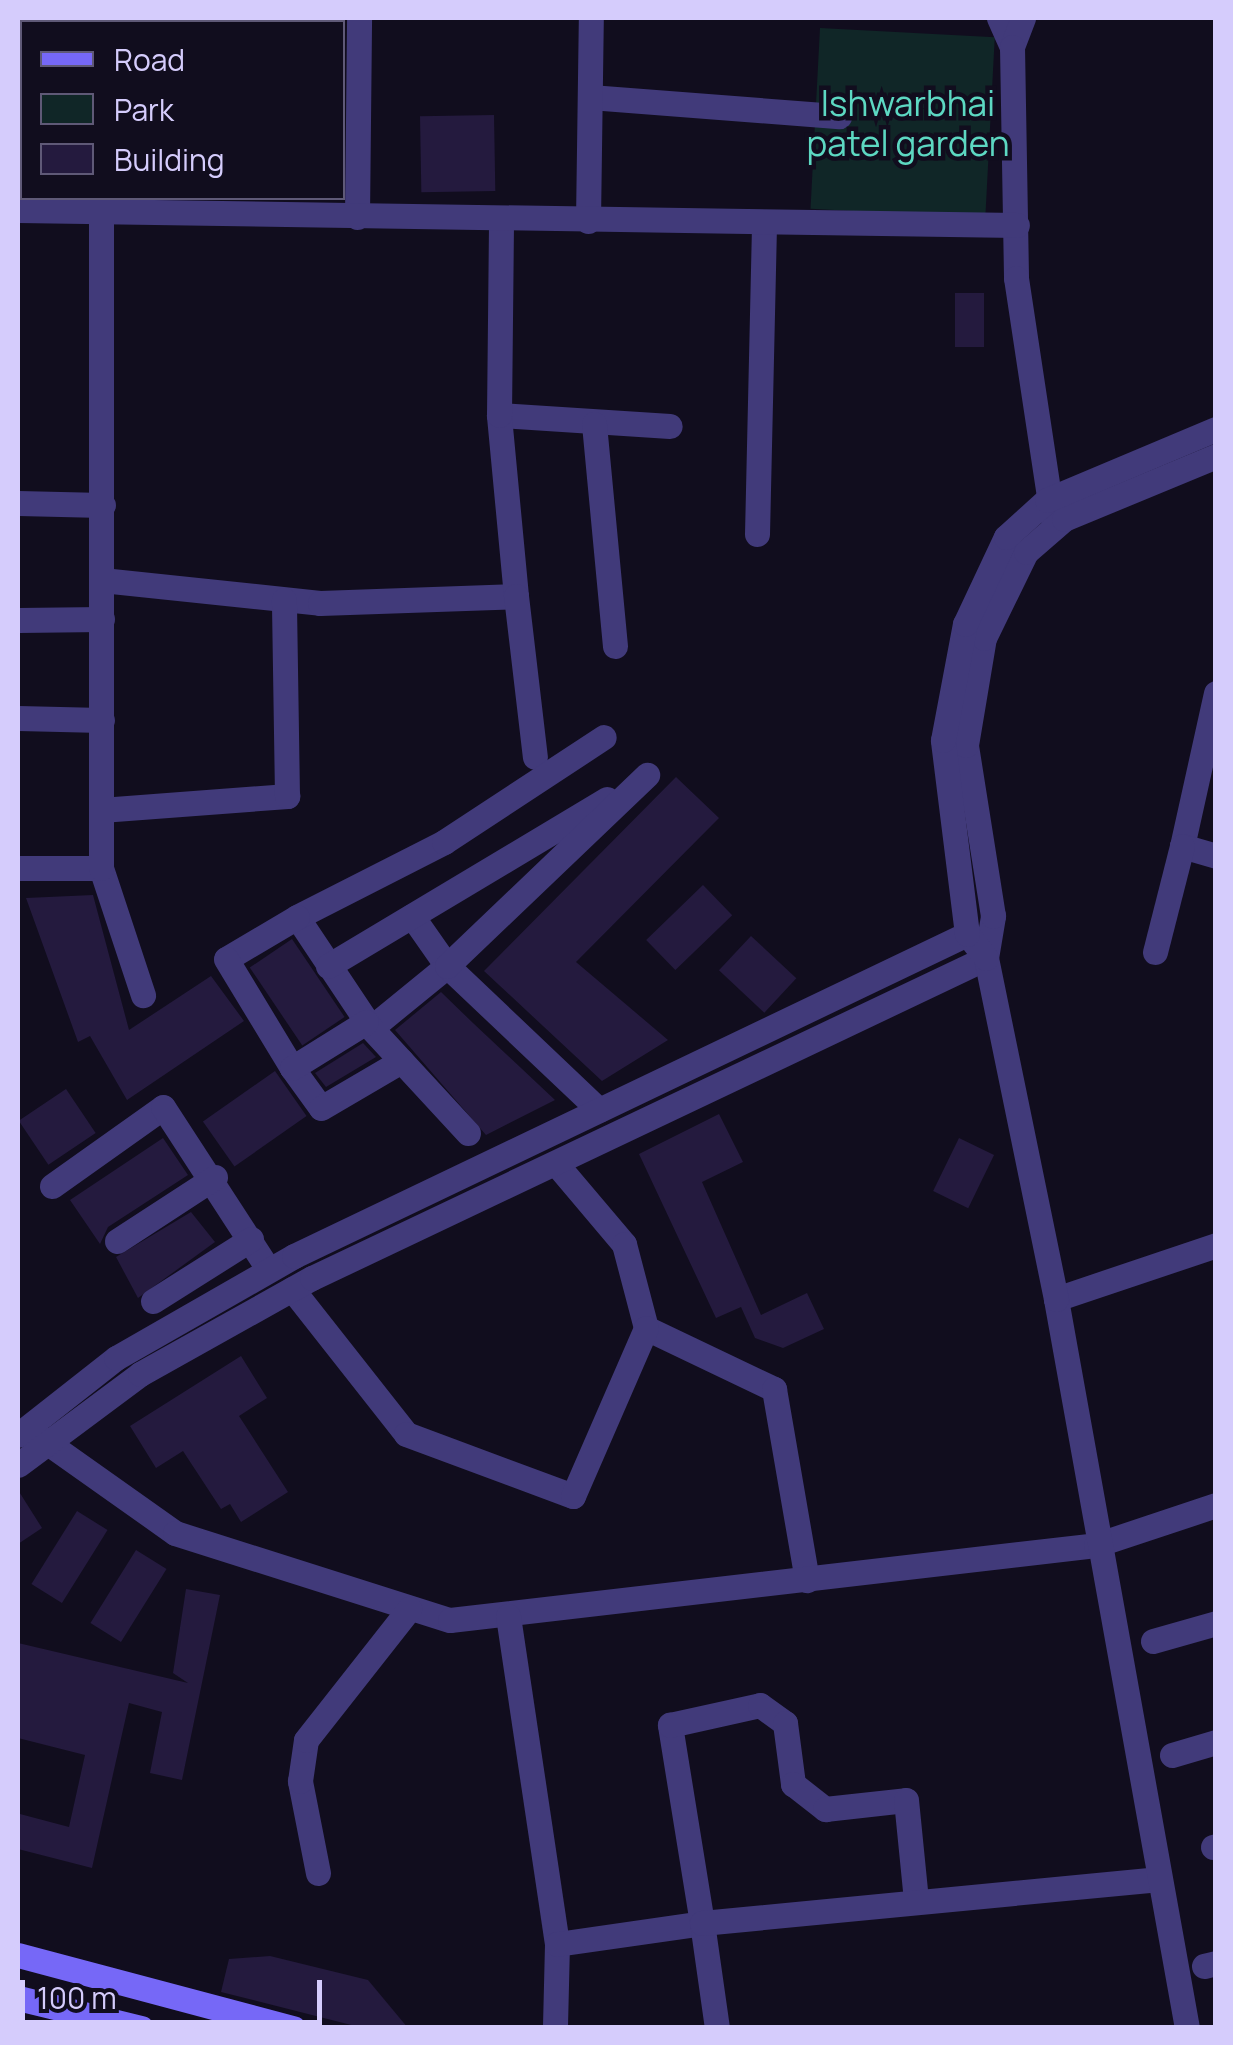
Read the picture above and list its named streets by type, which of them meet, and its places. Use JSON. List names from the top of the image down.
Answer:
{
  "parks": ["Ishwarbhai patel garden"],
  "legend": ["Road", "Park", "Building"],
  "scale_bar": "100 m"
}
